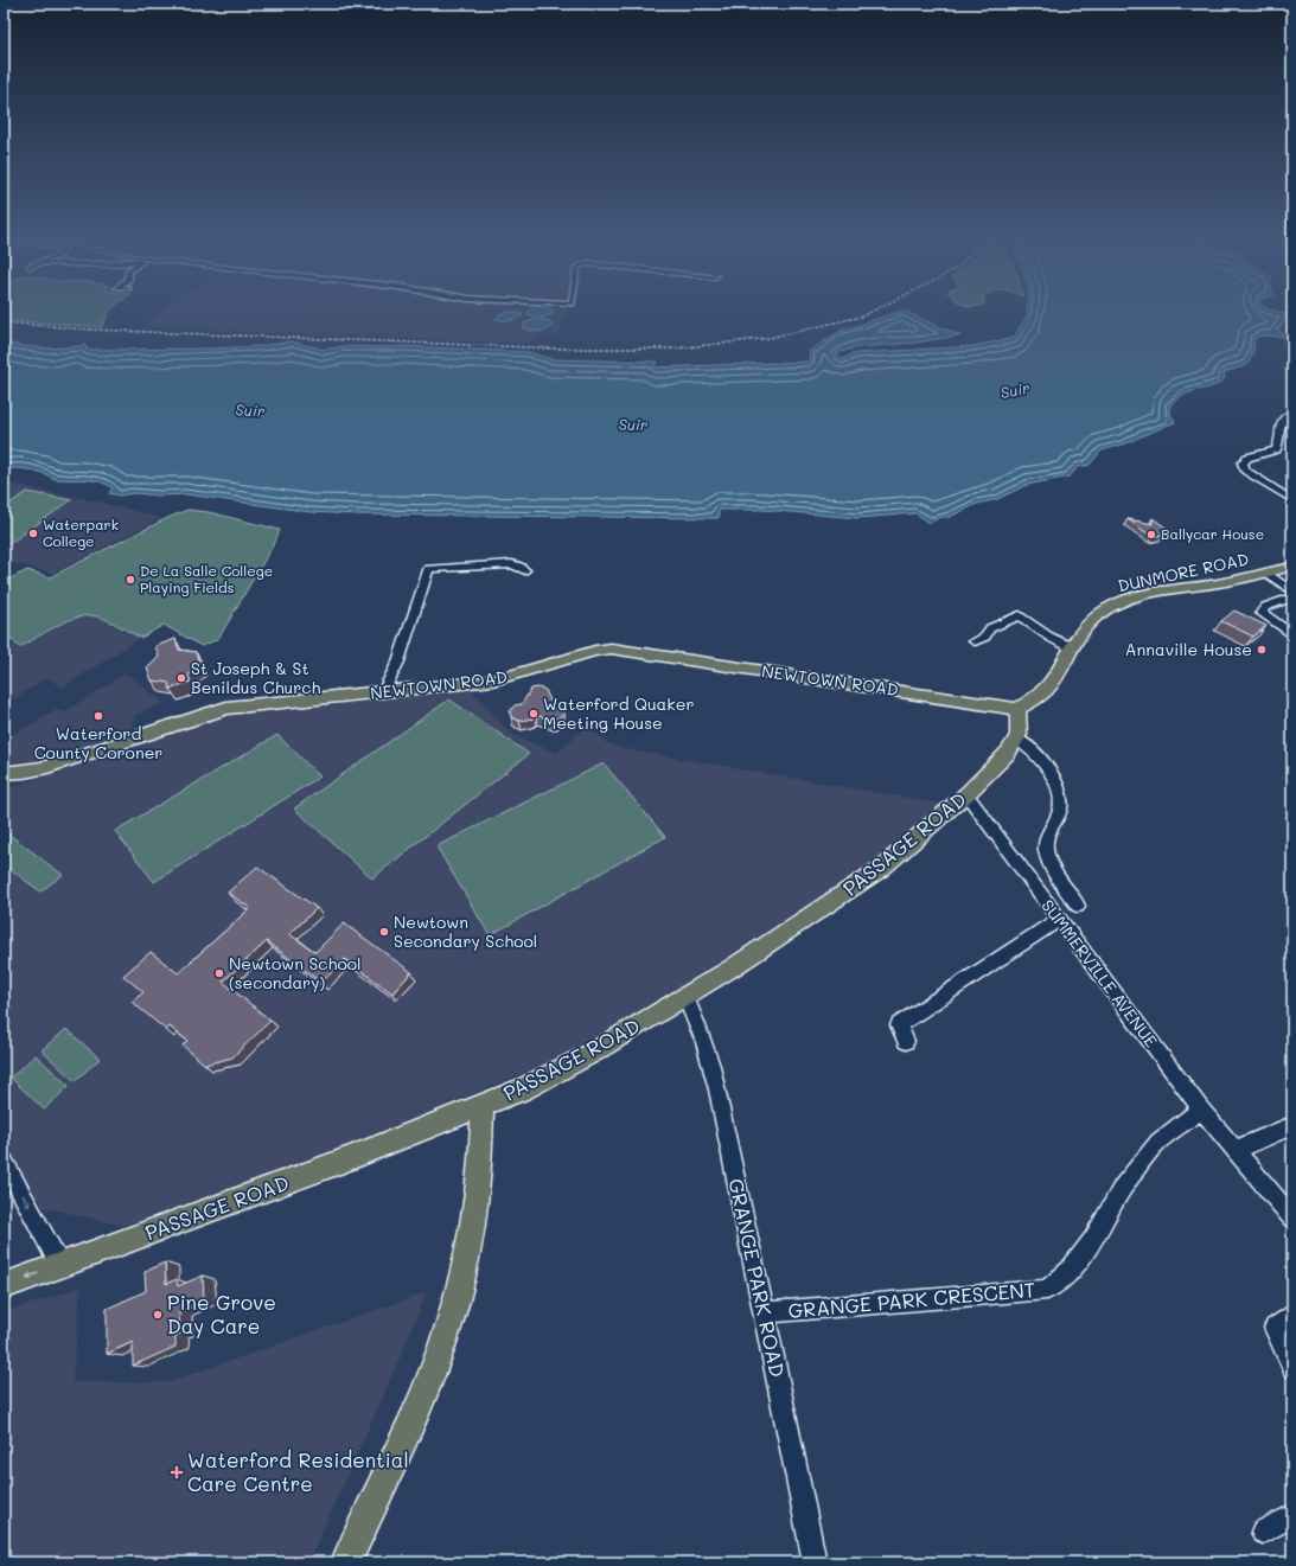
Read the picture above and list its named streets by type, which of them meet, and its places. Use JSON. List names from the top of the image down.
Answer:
{
  "streets": {
    "main road": ["DUNMORE ROAD", "NEWTOWN ROAD", "PASSAGE ROAD"],
    "street": ["SUMMERVILLE AVENUE", "GRANGE PARK ROAD", "GRANGE PARK CRESCENT"]
  },
  "crossings": [
    ["DUNMORE ROAD", "NEWTOWN ROAD"],
    ["PASSAGE ROAD", "SUMMERVILLE AVENUE"],
    ["PASSAGE ROAD", "GRANGE PARK ROAD"],
    ["SUMMERVILLE AVENUE", "GRANGE PARK CRESCENT"],
    ["GRANGE PARK ROAD", "GRANGE PARK CRESCENT"]
  ],
  "water": ["Suir"],
  "places": {
    "other": [
      "Waterpark College",
      "Ballycar House",
      "De La Salle College Playing Fields",
      "Annaville House",
      "St Joseph & St Benildus Church",
      "Waterford Quaker Meeting House",
      "Waterford County Coroner",
      "Newtown Secondary School",
      "Newtown School (secondary)",
      "Pine Grove Day Care"
    ],
    "health": ["Waterford Residential Care Centre"]
  }
}
